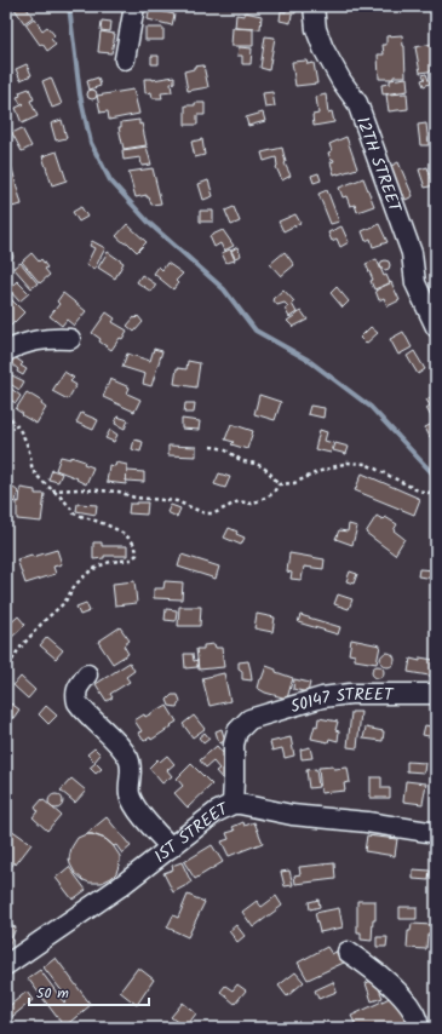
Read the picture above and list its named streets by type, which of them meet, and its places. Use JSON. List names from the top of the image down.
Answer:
{
  "streets": {
    "street": ["12TH STREET", "50147 STREET", "1ST STREET"]
  },
  "crossings": [
    ["50147 STREET", "1ST STREET"]
  ],
  "scale_bar": "50 m"
}
